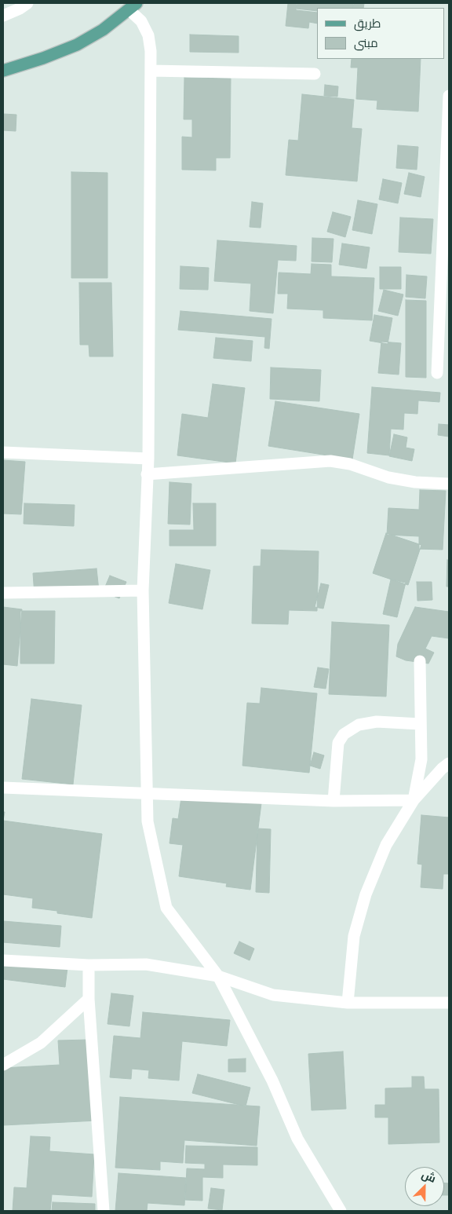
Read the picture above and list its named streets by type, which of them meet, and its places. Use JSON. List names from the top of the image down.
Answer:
{
  "legend": ["طريق", "مبنى"],
  "north": "top right"
}
